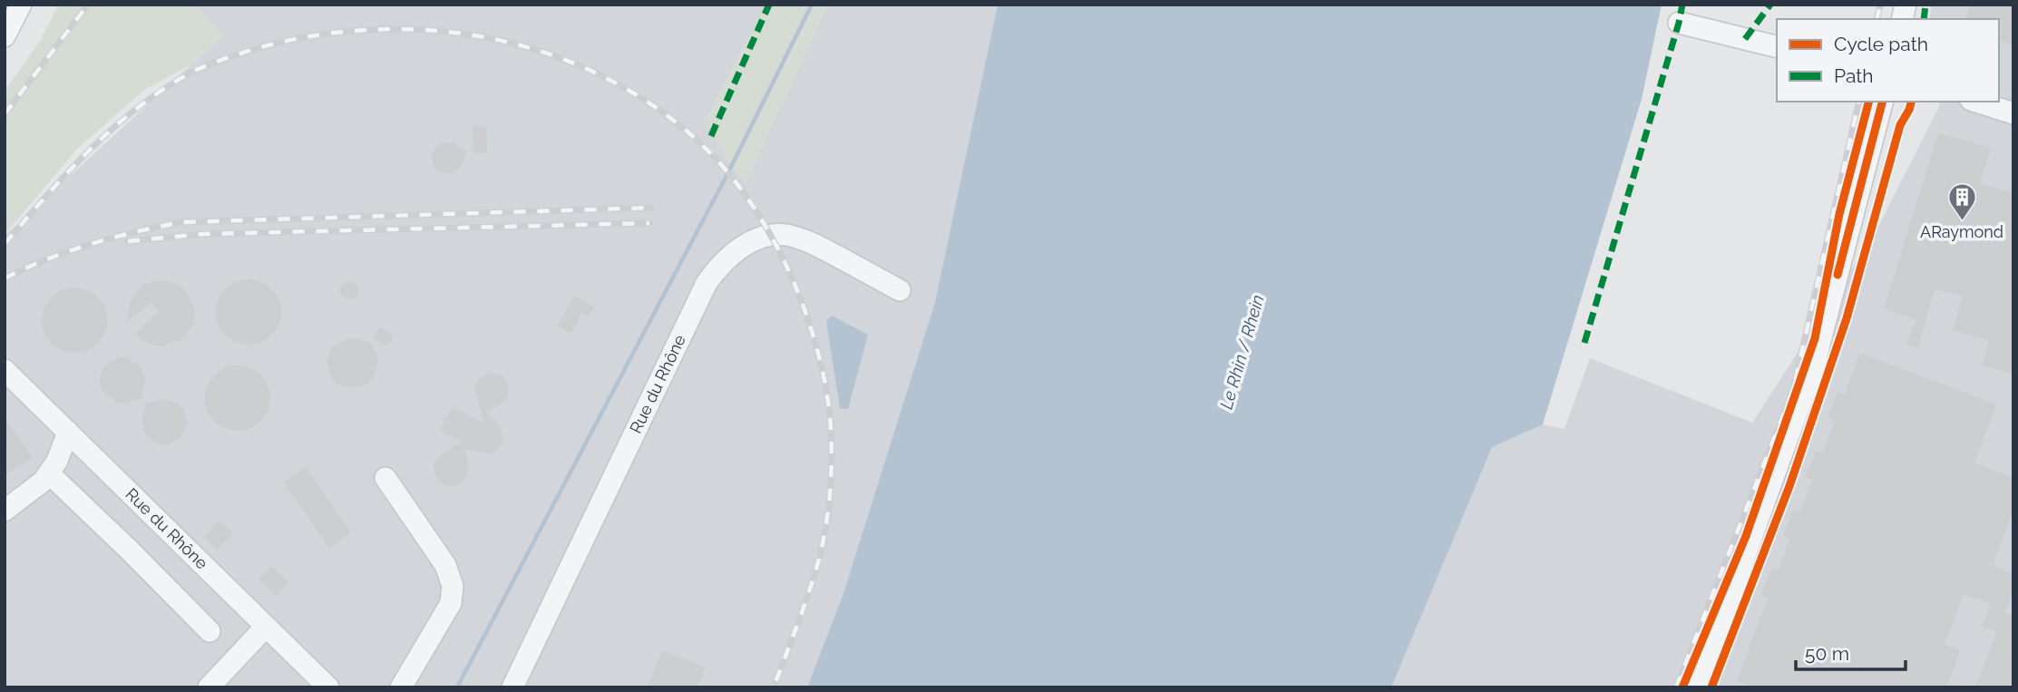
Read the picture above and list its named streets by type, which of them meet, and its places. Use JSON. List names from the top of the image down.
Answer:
{
  "streets": {
    "street": ["Rue du Rhône"]
  },
  "water": ["Le Rhin / Rhein"],
  "places": {
    "building": ["ARaymond"]
  },
  "legend": ["Cycle path", "Path"],
  "scale_bar": "50 m"
}
